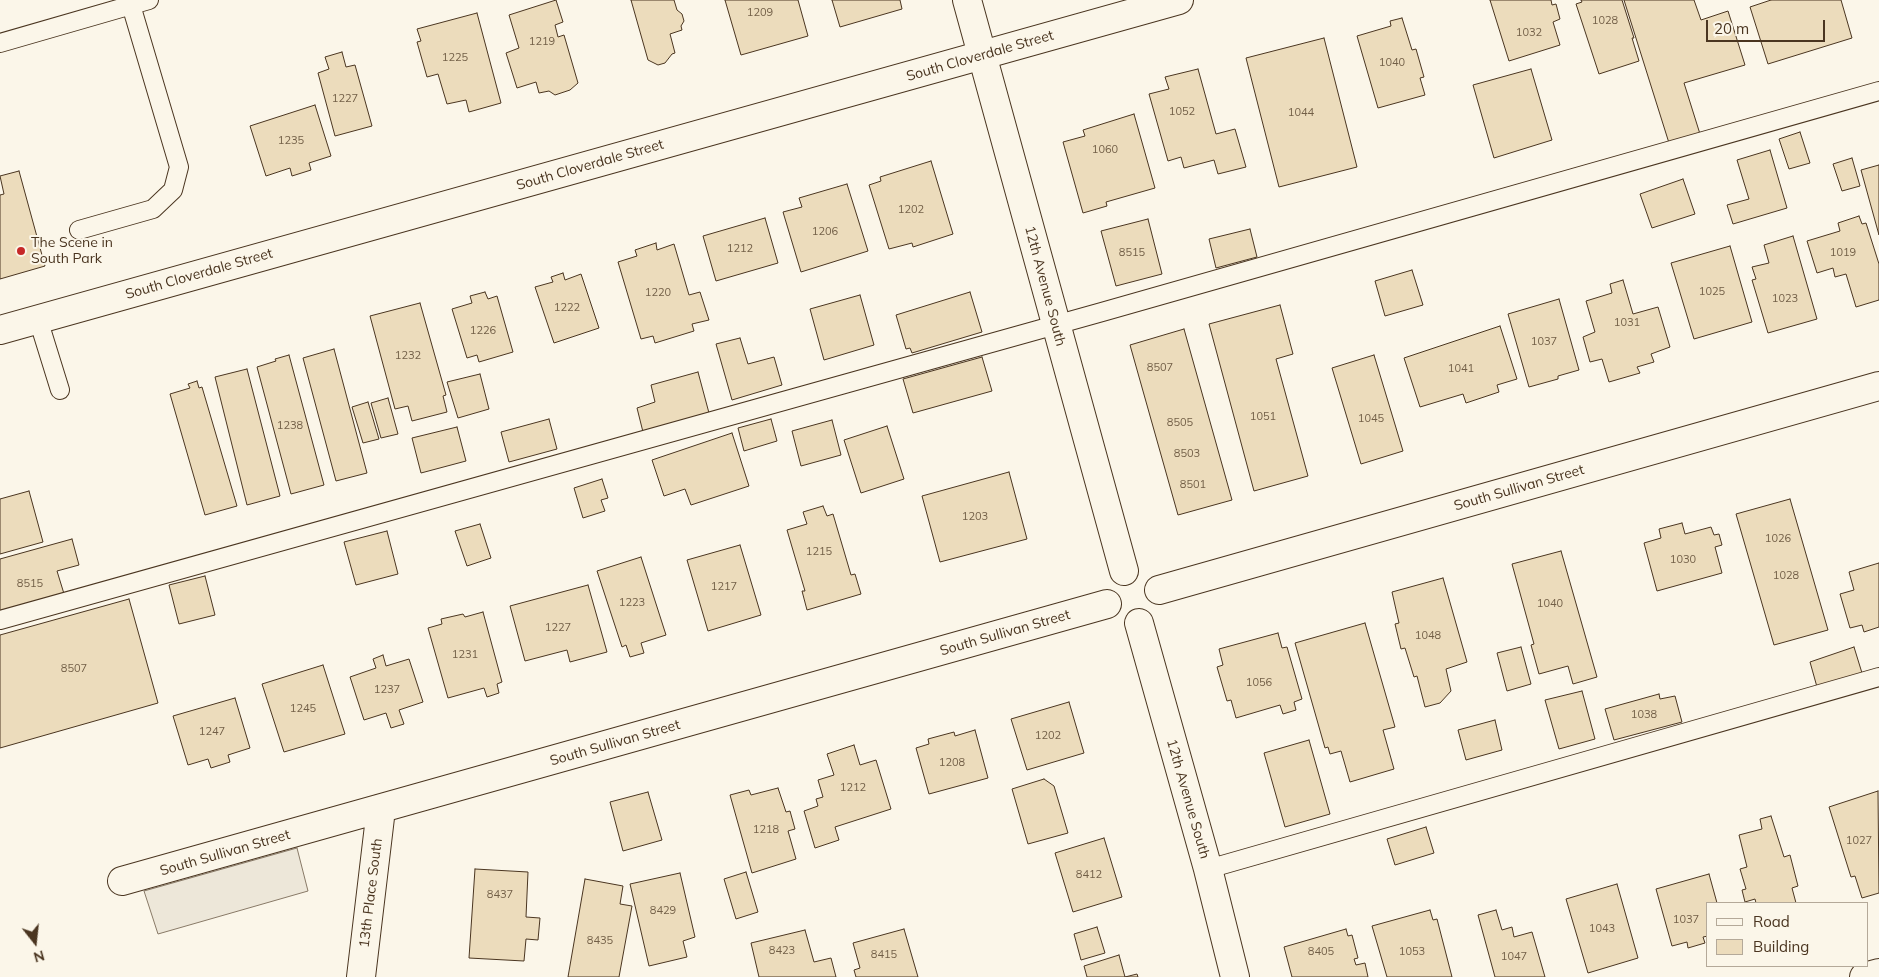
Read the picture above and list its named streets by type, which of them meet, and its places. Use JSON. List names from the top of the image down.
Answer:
{
  "streets": {
    "street": [
      "South Cloverdale Street",
      "12th Avenue South",
      "South Sullivan Street",
      "13th Place South"
    ]
  },
  "crossings": [
    ["South Cloverdale Street", "12th Avenue South"],
    ["12th Avenue South", "South Sullivan Street"],
    ["South Sullivan Street", "13th Place South"]
  ],
  "places": ["The Scene in South Park"],
  "house_numbers": [
    "1209",
    "1028",
    "1032",
    "1219",
    "1225",
    "1040",
    "1227",
    "1052",
    "1044",
    "1235",
    "1060",
    "1202",
    "1206",
    "1212",
    "8515",
    "1019",
    "1025",
    "1220",
    "1023",
    "1222",
    "1031",
    "1226",
    "1037",
    "1232",
    "8507",
    "1041",
    "1051",
    "1045",
    "8505",
    "1238",
    "8503",
    "8501",
    "1203",
    "1026",
    "1215",
    "1030",
    "1028",
    "8515",
    "1217",
    "1223",
    "1040",
    "1227",
    "1048",
    "1231",
    "8507",
    "1056",
    "1237",
    "1245",
    "1038",
    "1247",
    "1202",
    "1208",
    "1212",
    "1218",
    "1027",
    "8412",
    "8437",
    "8429",
    "1037",
    "1043",
    "8435",
    "8423",
    "8405",
    "1053",
    "8415",
    "1047"
  ],
  "legend": ["Road", "Building"],
  "scale_bar": "20 m",
  "north": "bottom"
}
